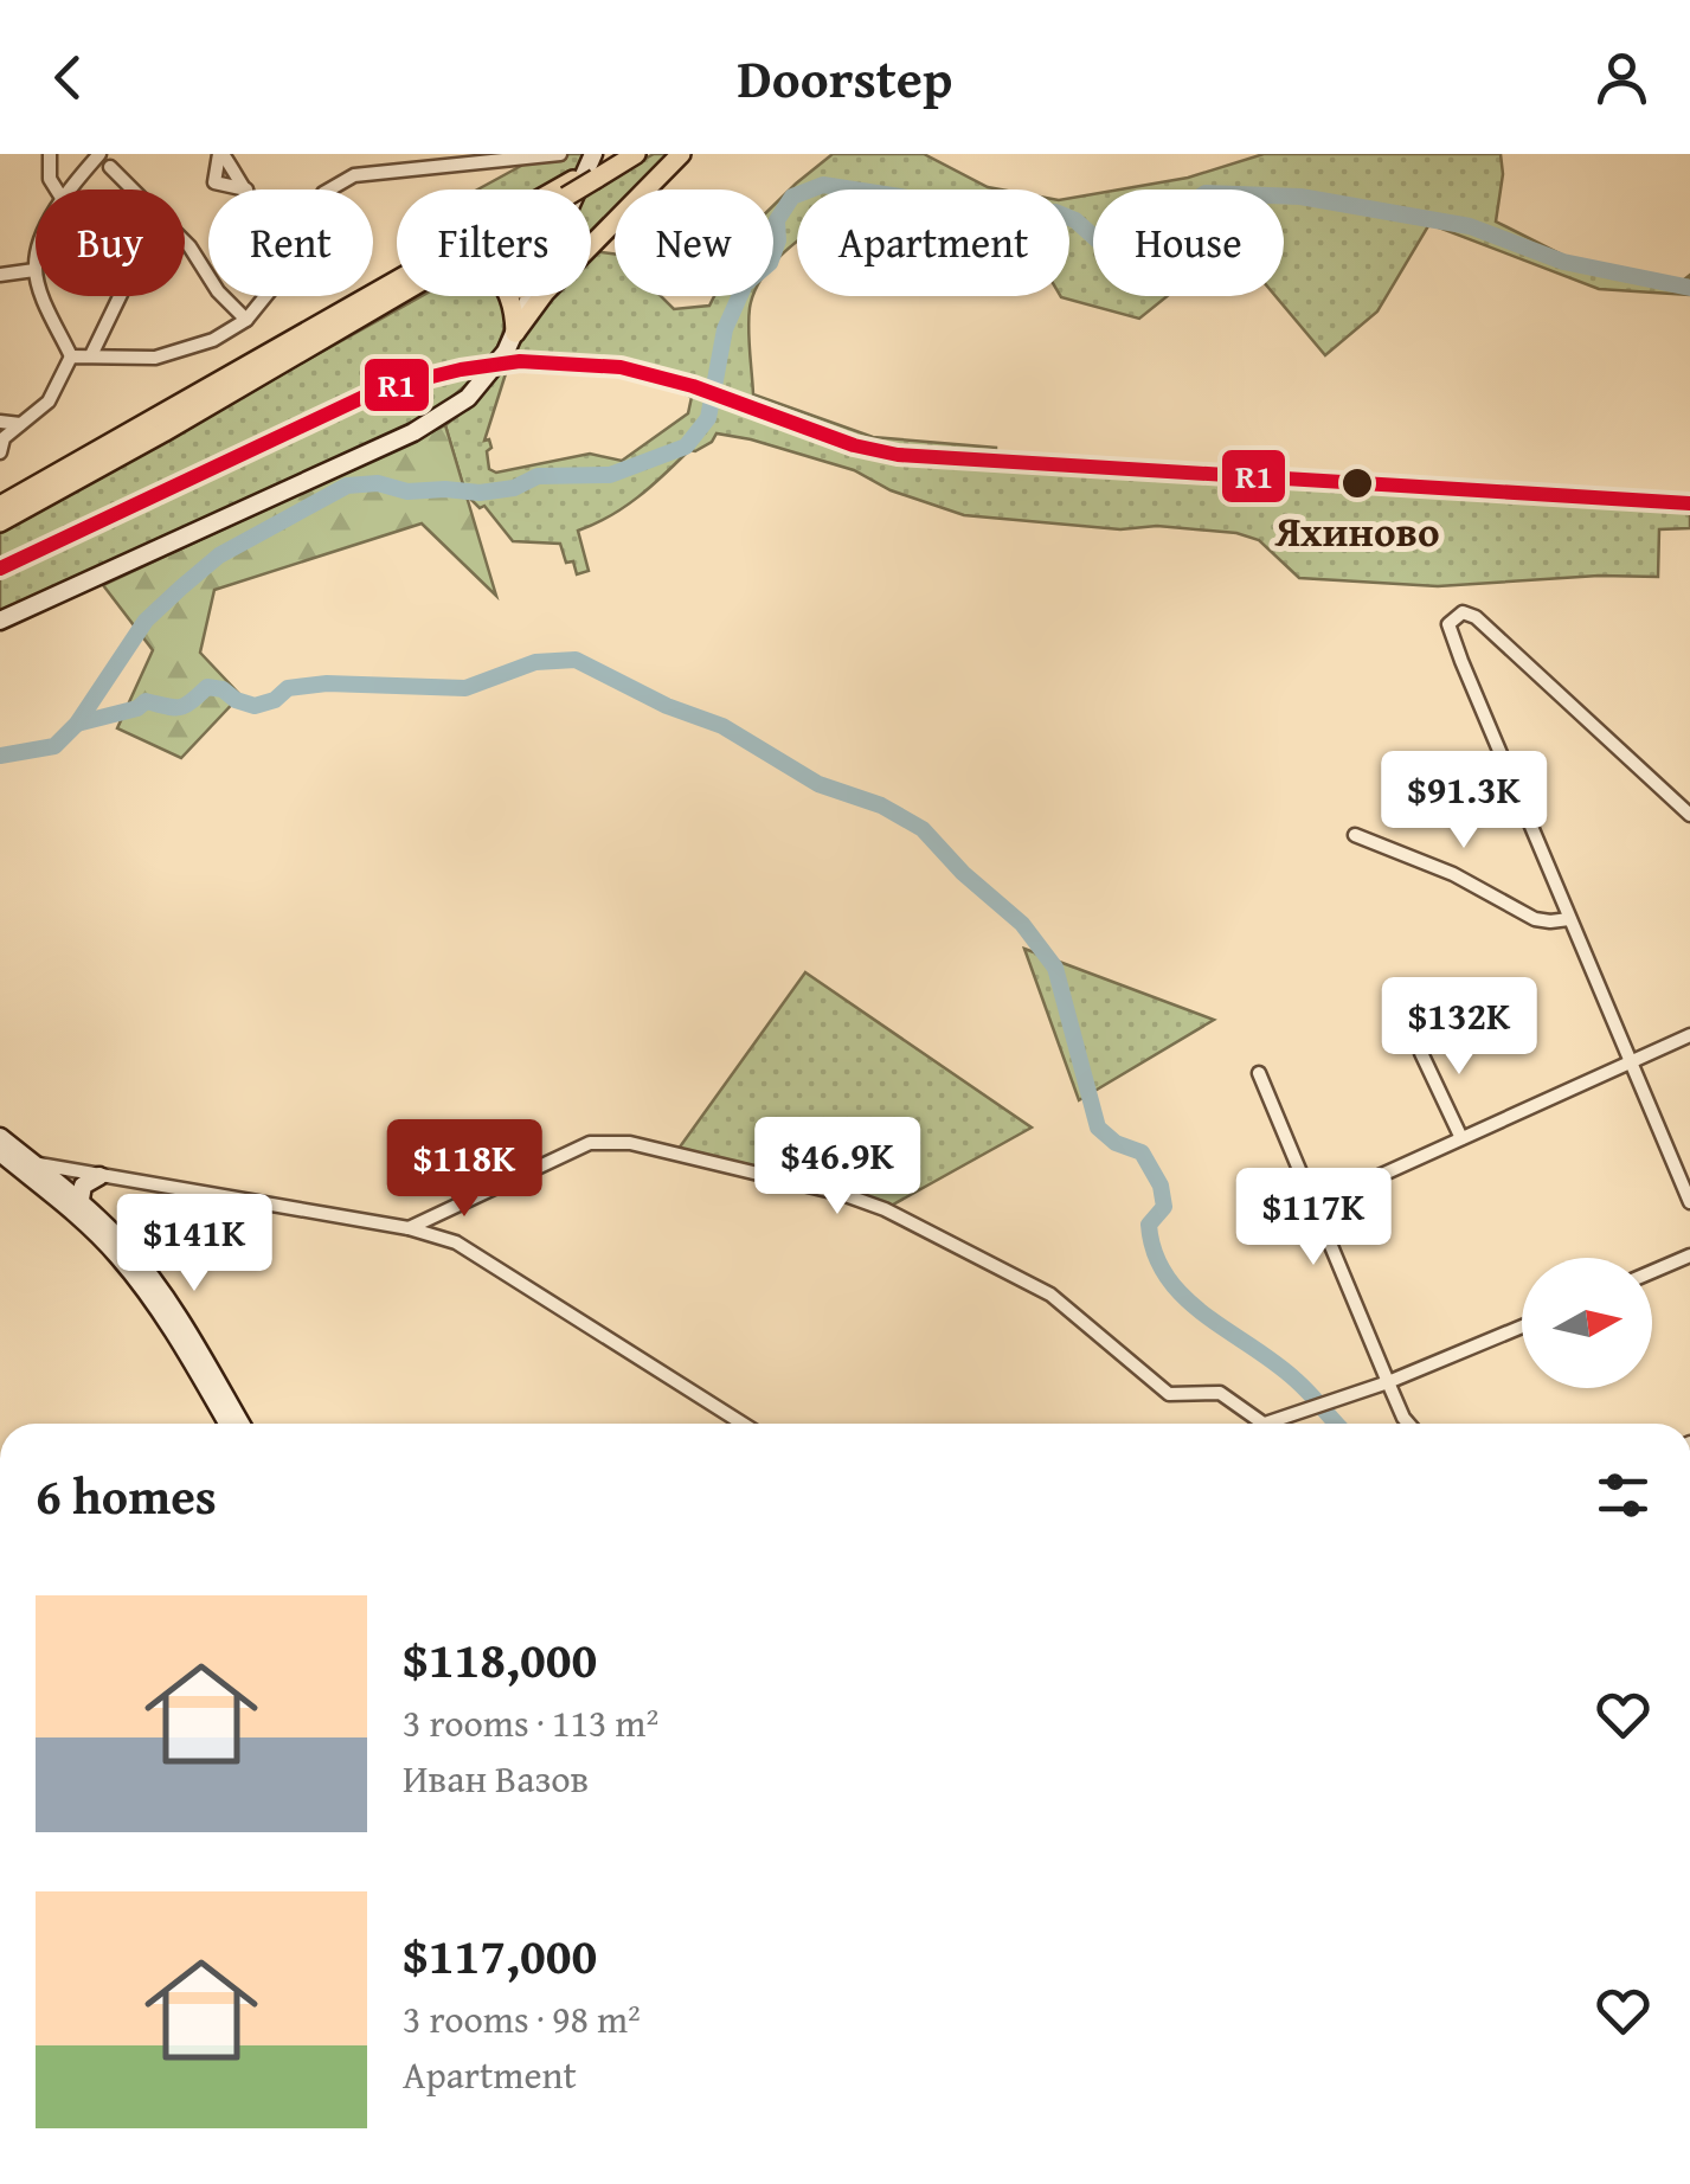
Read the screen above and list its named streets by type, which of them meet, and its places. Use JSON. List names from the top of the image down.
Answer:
{
  "places": ["Яхиново"],
  "lines": ["transit line R1"],
  "north": "right",
  "page": {
    "header": "Doorstep",
    "chip": [
      "Buy",
      "Rent",
      "Filters",
      "New",
      "Apartment",
      "House"
    ],
    "price": [
      "$91.3K",
      "$132K",
      "$46.9K",
      "$118K",
      "$117K",
      "$141K"
    ],
    "heading": "6 homes",
    "list": [
      {
        "name": "$118,000",
        "note": "3 rooms · 113 m² · Иван Вазов"
      },
      {
        "name": "$117,000",
        "note": "3 rooms · 98 m² · Apartment"
      }
    ]
  }
}
